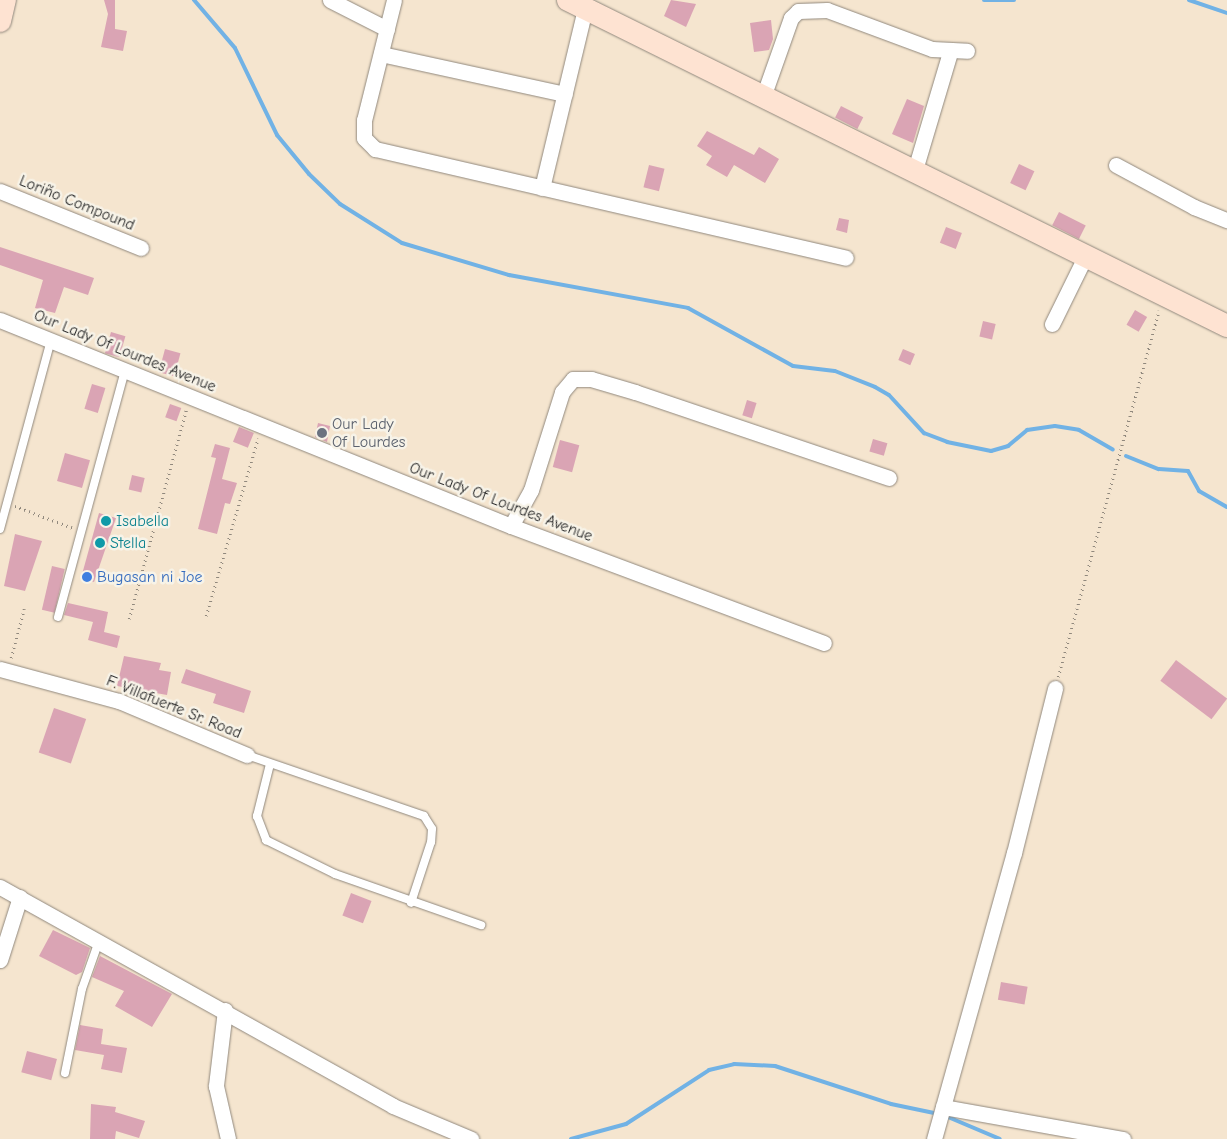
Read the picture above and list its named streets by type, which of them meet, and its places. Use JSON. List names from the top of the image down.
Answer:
{
  "streets": {
    "street": ["Loriño Compound", "Our Lady Of Lourdes Avenue", "F. Villafuerte Sr. Road"]
  },
  "places": [
    "Our Lady Of Lourdes",
    "Isabella",
    "Stella",
    "Bugasan ni Joe"
  ]
}
